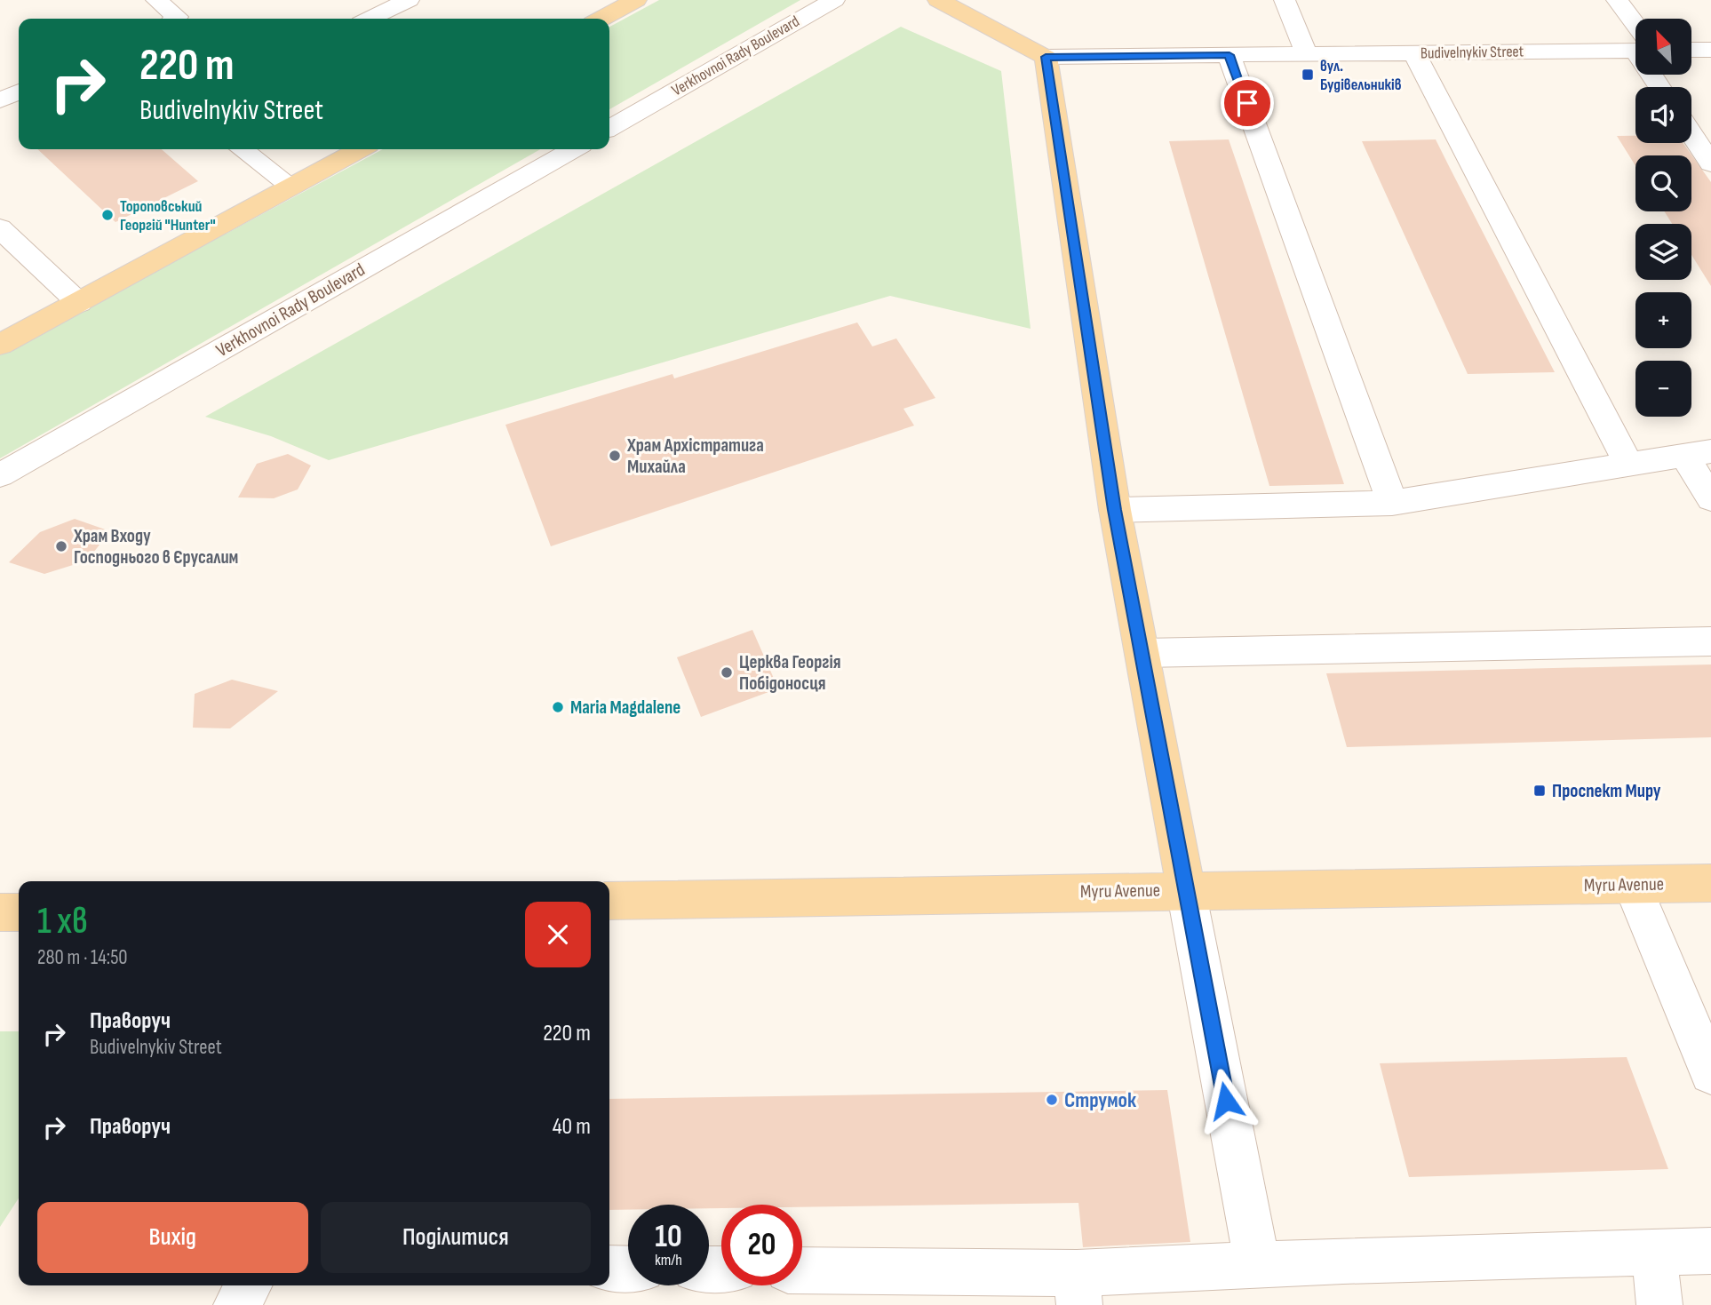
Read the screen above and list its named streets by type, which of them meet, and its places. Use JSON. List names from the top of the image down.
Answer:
{
  "streets": {
    "main road": ["Budivelnykiv Street", "Myru Avenue"],
    "street": ["Verkhovnoi Rady Boulevard"]
  },
  "places": {
    "transit": ["вул. Будівельників", "Проспект Миру"],
    "other": [
      "Тороповський Георгій \"Hunter\"",
      "Храм Архістратига Михайла",
      "Храм Входу Господнього в Єрусалим",
      "Церква Георгія Побідоносця",
      "Maria Magdalene",
      "Струмок"
    ]
  },
  "north": "top left",
  "page": {
    "map_buttons": ["+", "−"],
    "turn": ["220 m", "Budivelnykiv Street"],
    "heading": ["1 хв", "280 m · 14:50"],
    "list": [
      {
        "name": "Праворуч",
        "note": "Budivelnykiv Street",
        "value": "220 m"
      },
      {
        "name": "Праворуч",
        "value": "40 m"
      }
    ],
    "buttons": ["Вихід", "Поділитися"],
    "speed": "10 km/h",
    "limit": "20"
  }
}
